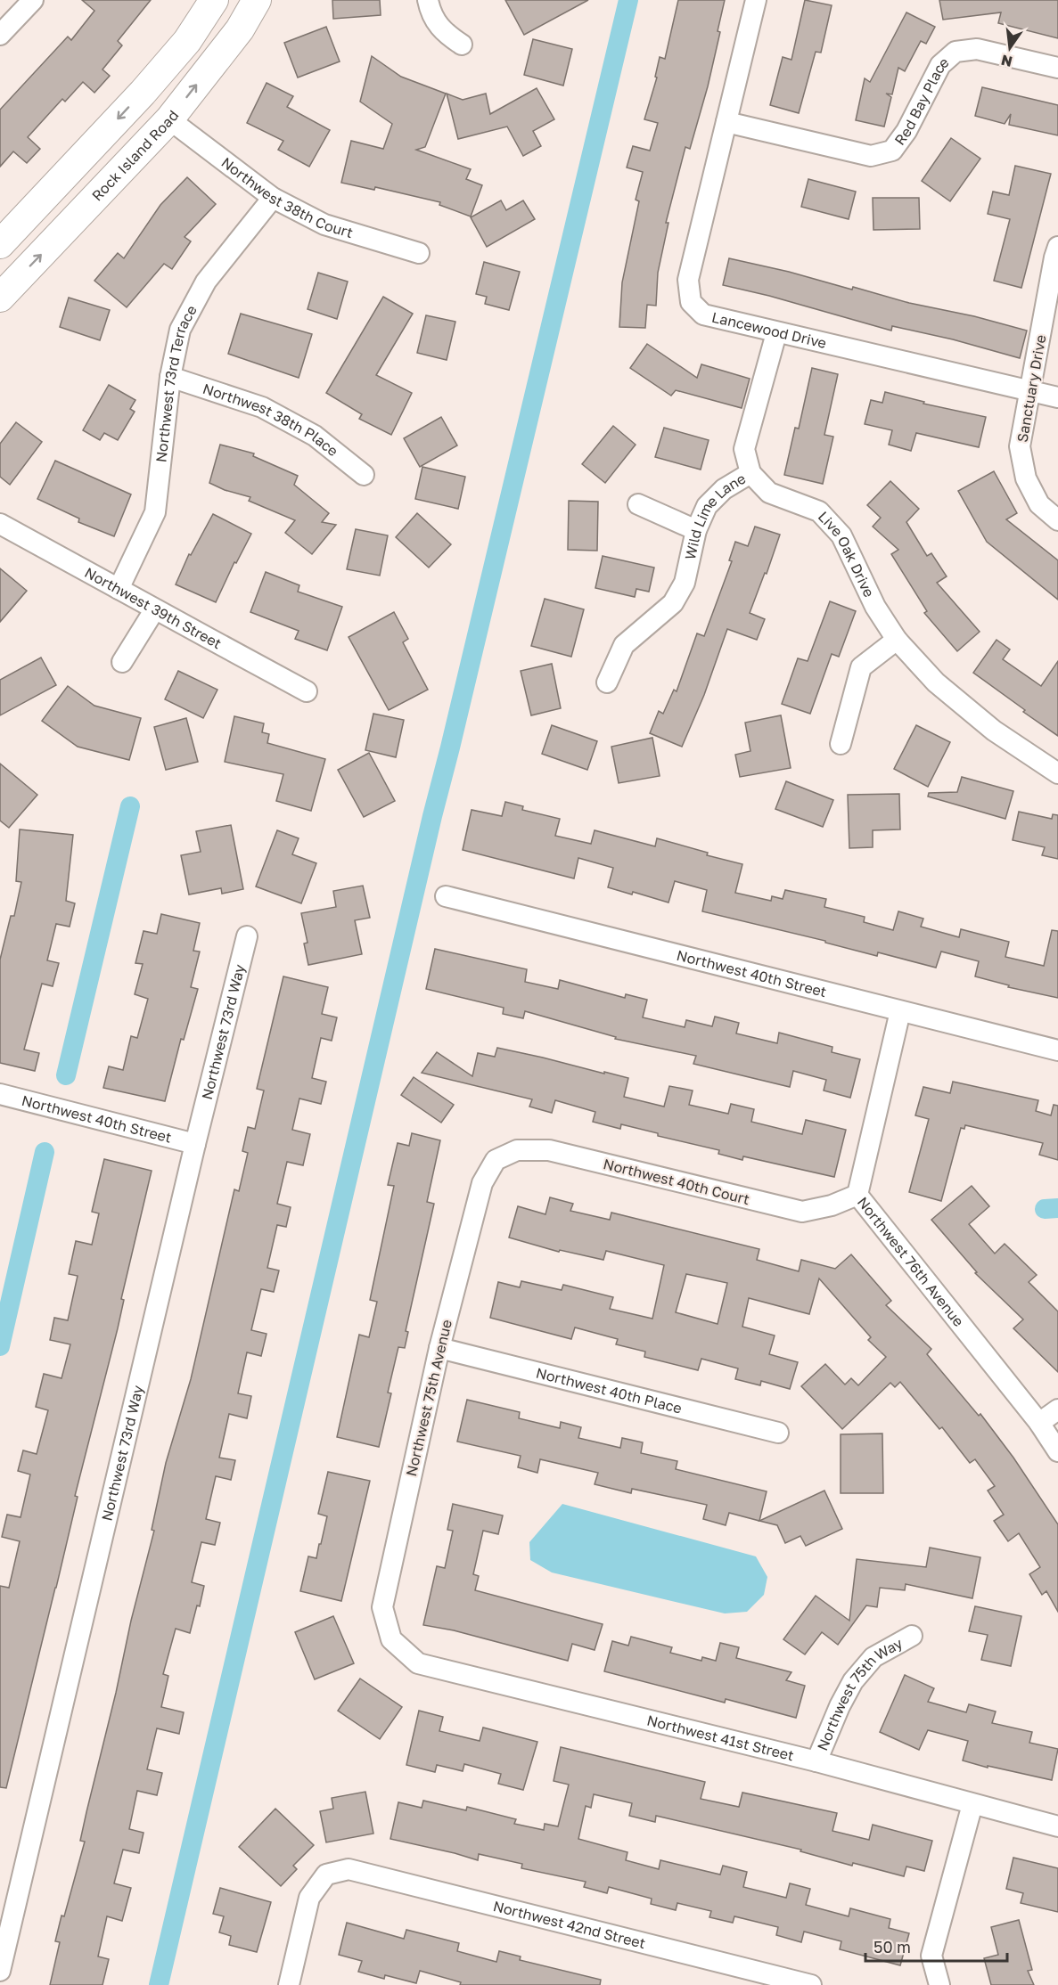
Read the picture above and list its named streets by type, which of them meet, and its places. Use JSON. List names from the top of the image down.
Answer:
{
  "streets": {
    "main road": ["Rock Island Road"],
    "street": [
      "Red Bay Place",
      "Northwest 38th Court",
      "Lancewood Drive",
      "Northwest 73rd Terrace",
      "Sanctuary Drive",
      "Northwest 38th Place",
      "Wild Lime Lane",
      "Live Oak Drive",
      "Northwest 39th Street",
      "Northwest 40th Street",
      "Northwest 73rd Way",
      "Northwest 40th Court",
      "Northwest 76th Avenue",
      "Northwest 40th Place",
      "Northwest 75th Avenue",
      "Northwest 75th Way",
      "Northwest 41st Street",
      "Northwest 42nd Street"
    ]
  },
  "crossings": [
    ["Red Bay Place", "Lancewood Drive"],
    ["Rock Island Road", "Northwest 38th Court"],
    ["Northwest 38th Court", "Northwest 73rd Terrace"],
    ["Lancewood Drive", "Sanctuary Drive"],
    ["Lancewood Drive", "Wild Lime Lane"],
    ["Northwest 73rd Terrace", "Northwest 38th Place"],
    ["Northwest 73rd Terrace", "Northwest 39th Street"],
    ["Wild Lime Lane", "Live Oak Drive"],
    ["Northwest 40th Street", "Northwest 73rd Way"],
    ["Northwest 40th Street", "Northwest 76th Avenue"],
    ["Northwest 40th Court", "Northwest 76th Avenue"],
    ["Northwest 40th Court", "Northwest 75th Avenue"],
    ["Northwest 40th Place", "Northwest 75th Avenue"],
    ["Northwest 75th Avenue", "Northwest 41st Street"],
    ["Northwest 75th Way", "Northwest 41st Street"]
  ],
  "scale_bar": "50 m",
  "north": "bottom"
}
